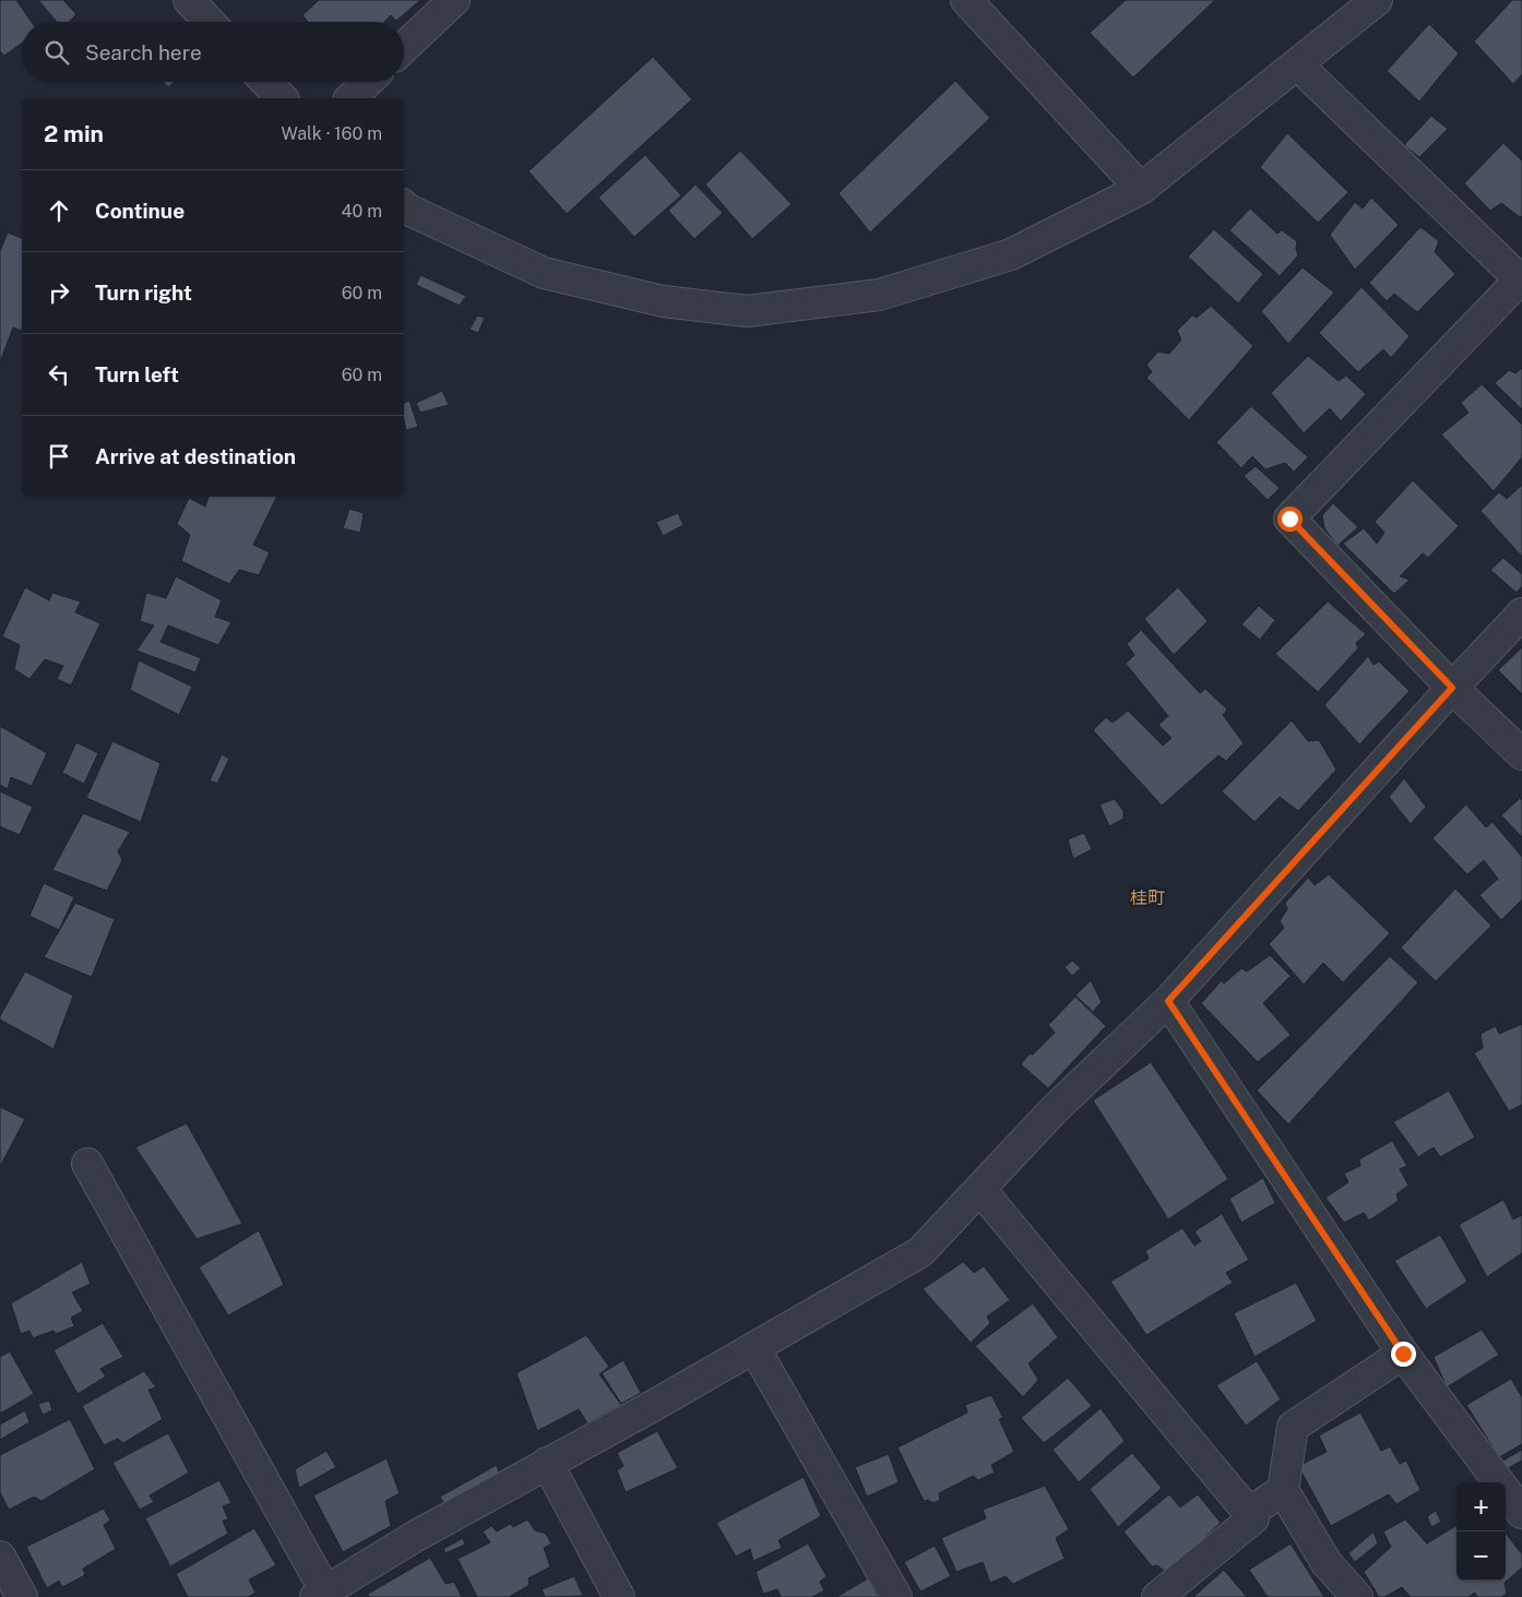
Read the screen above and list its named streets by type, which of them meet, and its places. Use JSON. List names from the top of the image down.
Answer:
{
  "districts": ["桂町"],
  "page": {
    "search": "Search here",
    "heading": ["2 min", "Walk · 160 m"],
    "list": [
      ["Continue", "40 m"],
      ["Turn right", "60 m"],
      ["Turn left", "60 m"],
      "Arrive at destination"
    ],
    "map_buttons": ["+", "−"]
  }
}
